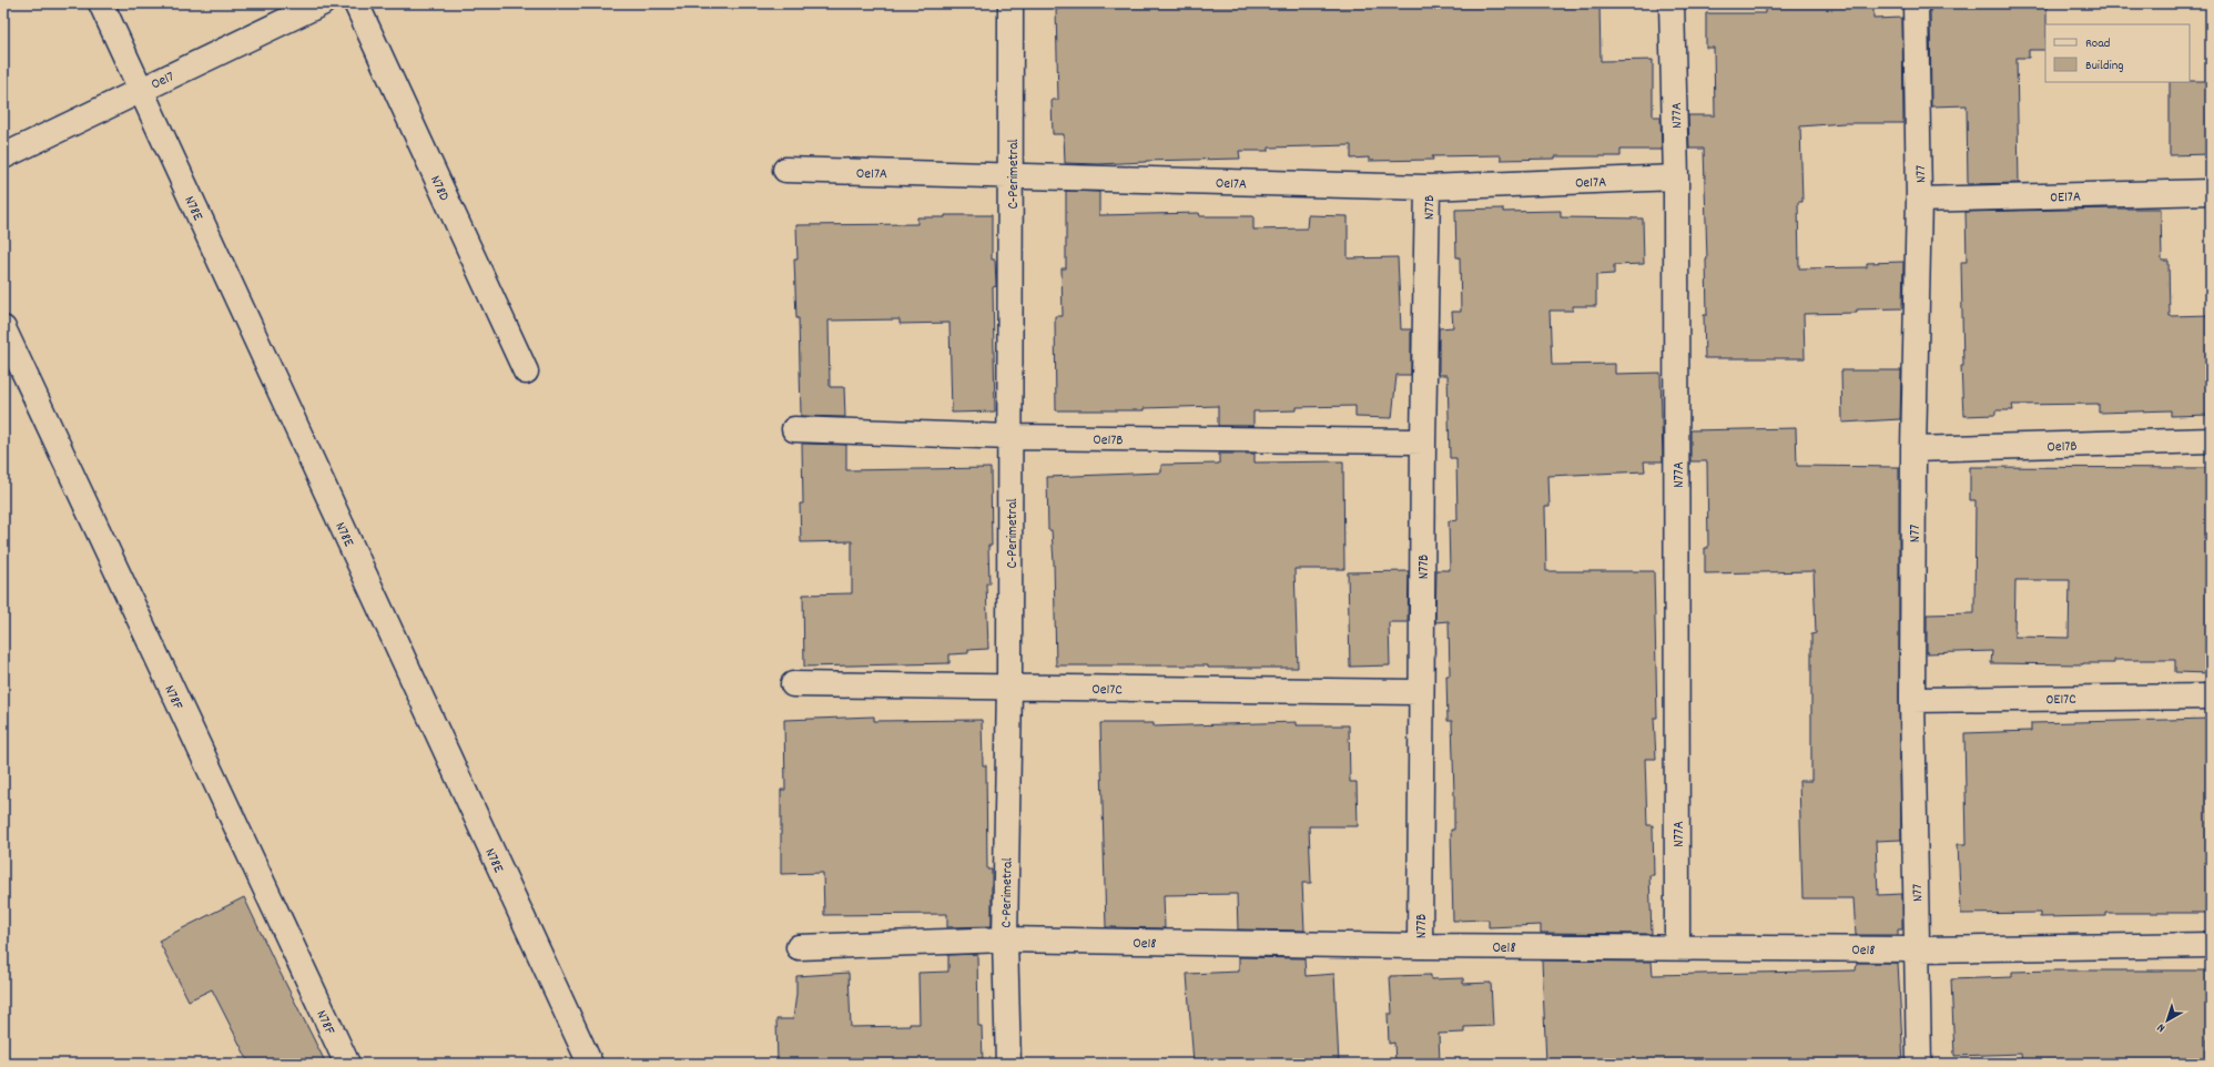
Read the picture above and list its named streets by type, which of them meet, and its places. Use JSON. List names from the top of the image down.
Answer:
{
  "streets": {
    "street": [
      "Oe17",
      "N77A",
      "Oe17A",
      "C-Perimetral",
      "N77",
      "N78D",
      "0E17A",
      "N78E",
      "N77B",
      "Oe17B",
      "Oe17C",
      "N78F",
      "0E17C",
      "Oe18"
    ]
  },
  "crossings": [
    ["Oe17", "N78E"],
    ["N77A", "Oe17A"],
    ["N77A", "Oe18"],
    ["Oe17A", "C-Perimetral"],
    ["Oe17A", "N77B"],
    ["C-Perimetral", "Oe17B"],
    ["C-Perimetral", "Oe17C"],
    ["C-Perimetral", "Oe18"],
    ["N77", "0E17A"],
    ["N77", "Oe17B"],
    ["N77", "0E17C"],
    ["N77", "Oe18"],
    ["N77B", "Oe17B"],
    ["N77B", "Oe17C"],
    ["N77B", "Oe18"]
  ],
  "legend": ["Road", "Building"],
  "north": "bottom left"
}
